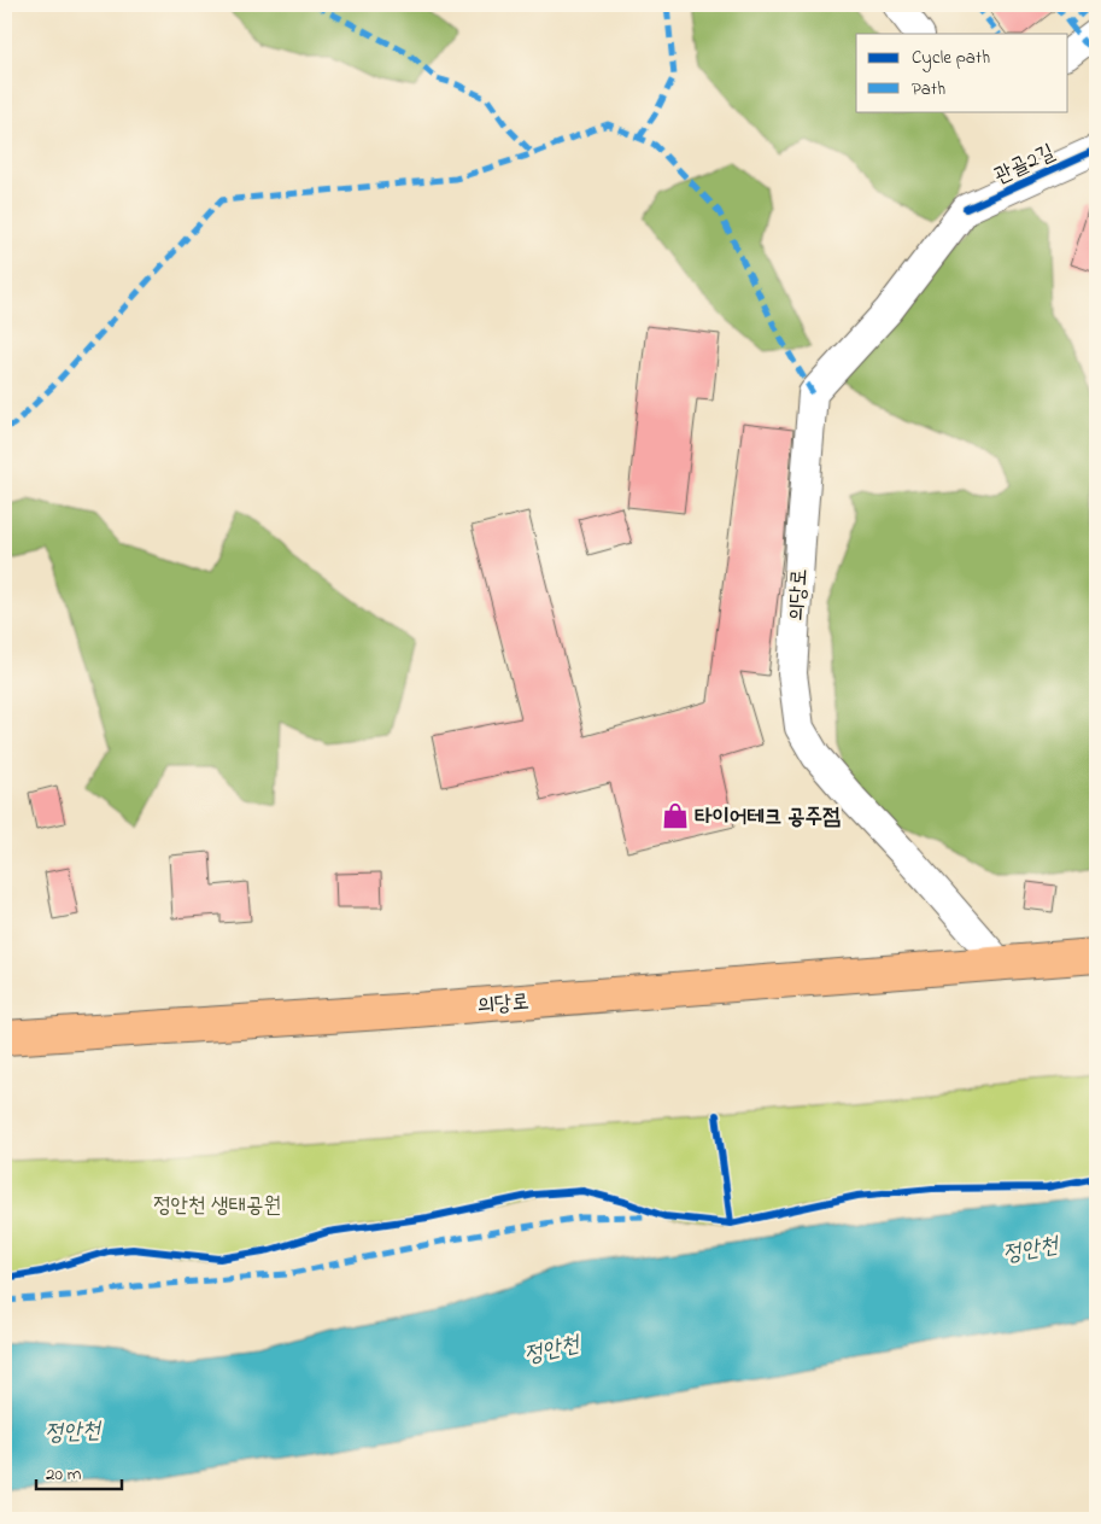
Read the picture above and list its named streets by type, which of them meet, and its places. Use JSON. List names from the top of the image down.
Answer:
{
  "streets": {
    "main road": ["의당로"],
    "street": ["관골2길"]
  },
  "crossings": [
    ["관골2길", "의당로"]
  ],
  "water": ["정안천"],
  "parks": ["정안천 생태공원"],
  "places": {
    "shop": ["타이어테크 공주점"]
  },
  "legend": ["Cycle path", "Path"],
  "scale_bar": "20 m"
}
